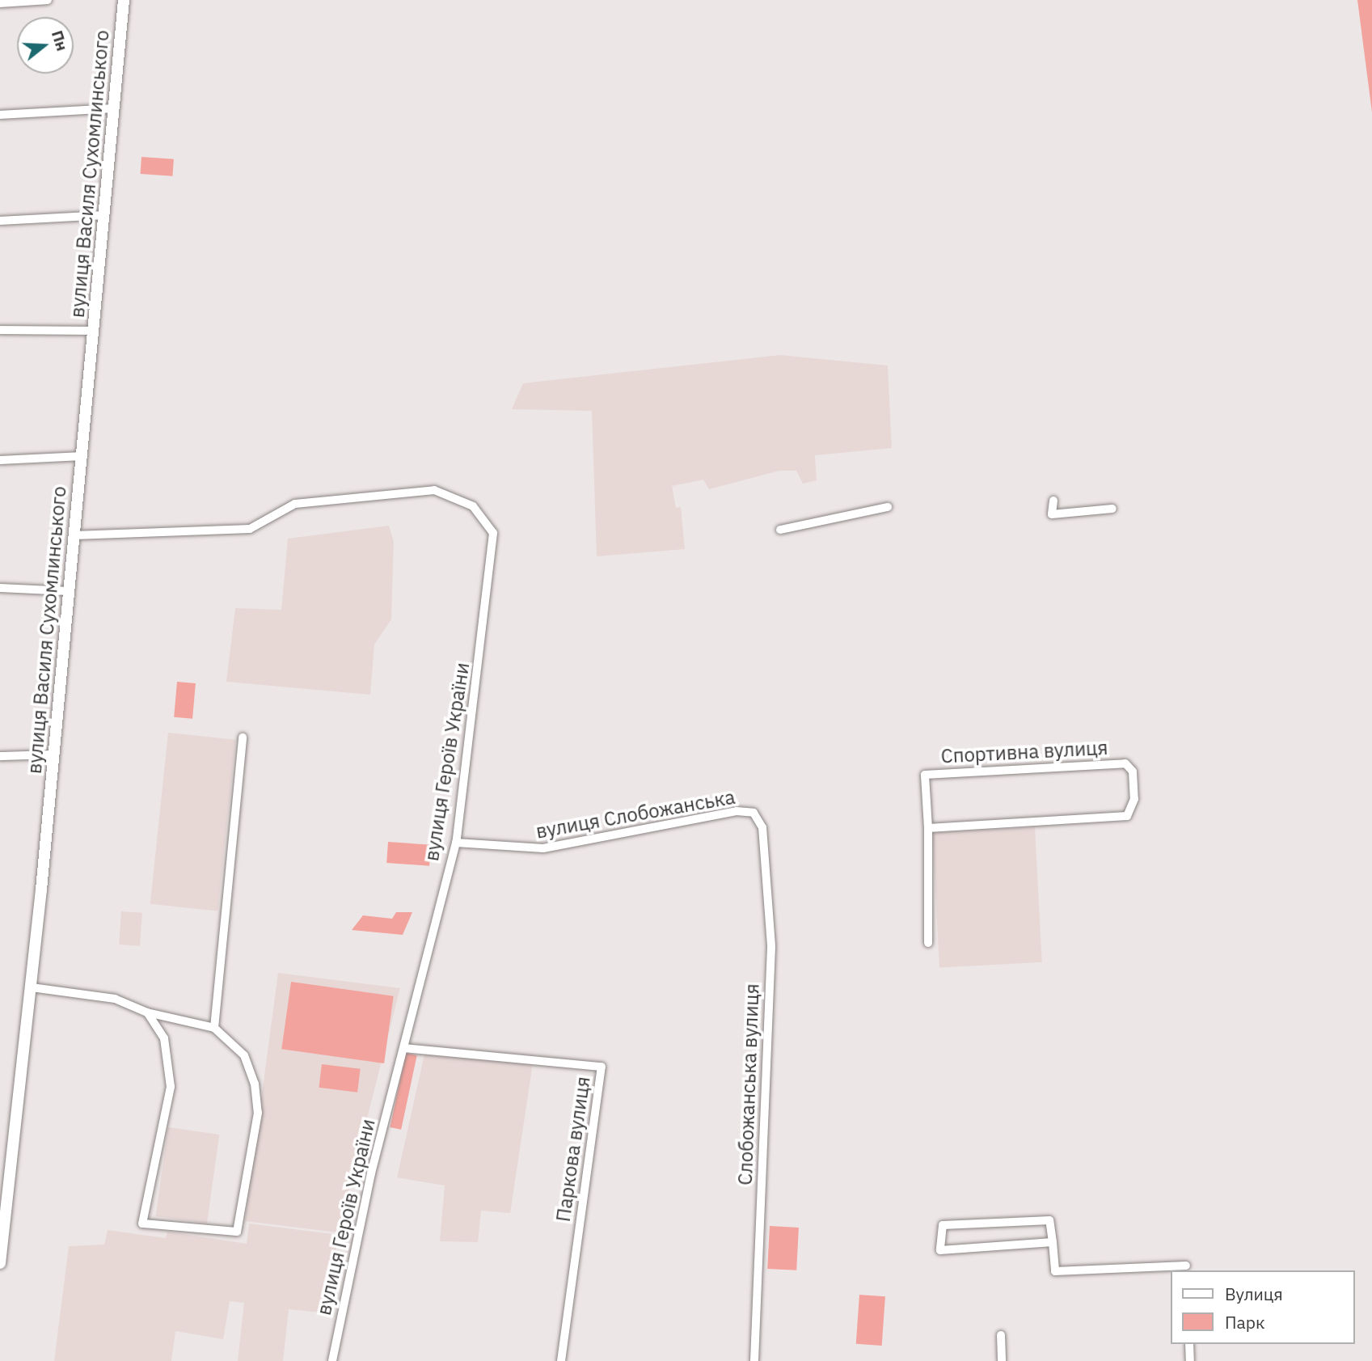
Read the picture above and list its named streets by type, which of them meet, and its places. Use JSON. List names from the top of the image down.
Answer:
{
  "streets": {
    "main road": ["вулиця Василя Сухомлинського"],
    "street": [
      "Спортивна вулиця",
      "вулиця Героїв України",
      "вулиця Слобожанська",
      "Слобожанська вулиця",
      "Паркова вулиця"
    ]
  },
  "crossings": [
    ["вулиця Василя Сухомлинського", "вулиця Героїв України"],
    ["вулиця Героїв України", "вулиця Слобожанська"],
    ["вулиця Героїв України", "Паркова вулиця"],
    ["вулиця Слобожанська", "Слобожанська вулиця"]
  ],
  "legend": ["Вулиця", "Парк"],
  "north": "right"
}
